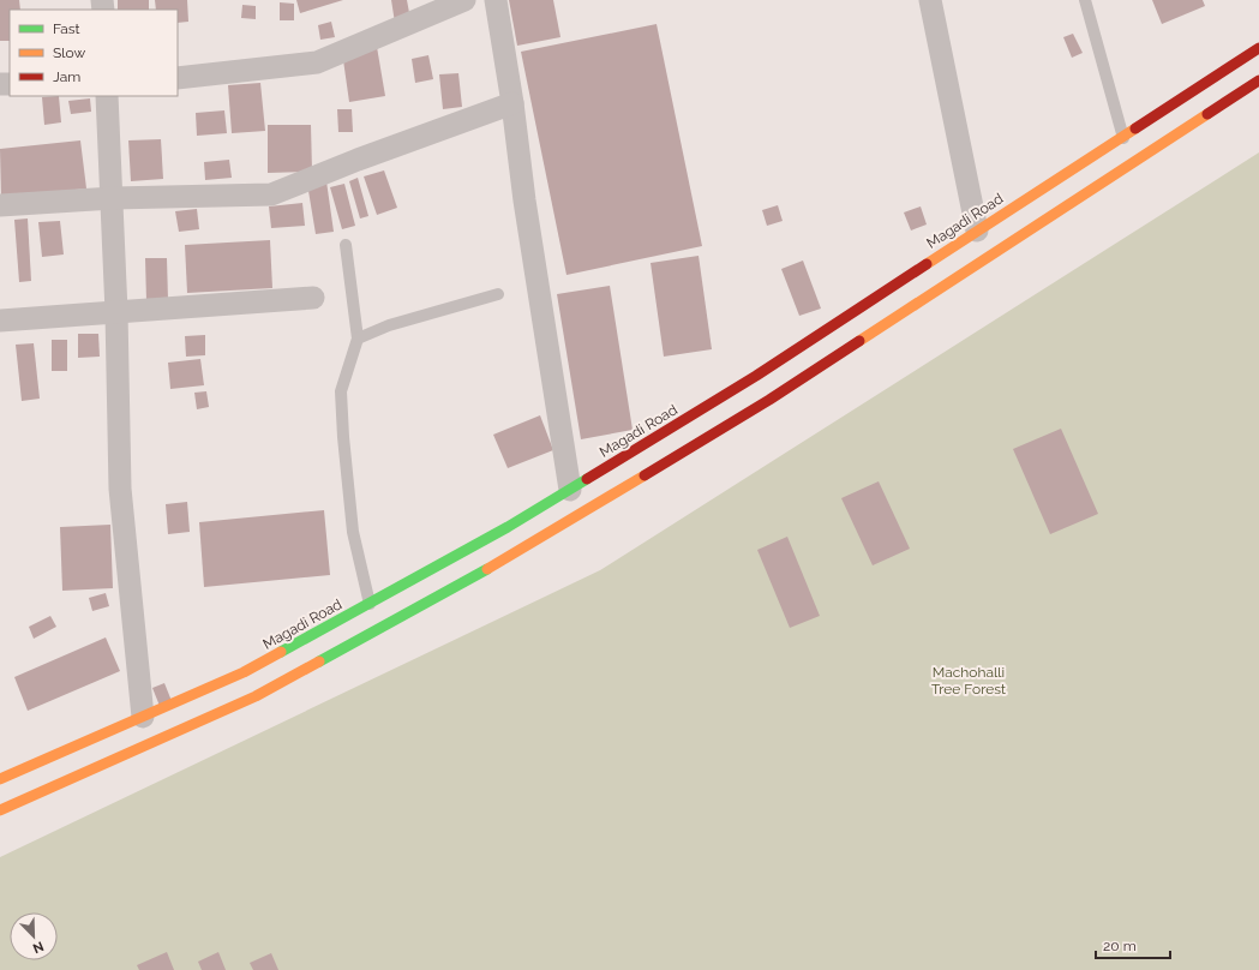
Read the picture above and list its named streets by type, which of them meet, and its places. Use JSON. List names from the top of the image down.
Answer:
{
  "streets": {
    "main road": ["Magadi Road"]
  },
  "parks": ["Machohalli Tree Forest"],
  "legend": ["Fast", "Slow", "Jam"],
  "scale_bar": "20 m",
  "north": "bottom right"
}
